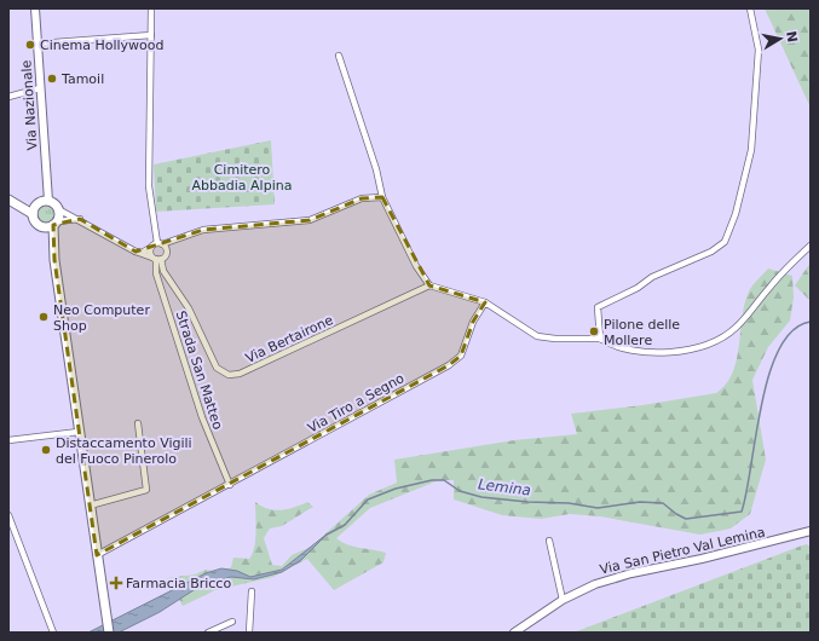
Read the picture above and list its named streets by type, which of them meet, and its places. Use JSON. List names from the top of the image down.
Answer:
{
  "streets": {
    "street": [
      "Via Nazionale",
      "Via Bertairone",
      "Strada San Matteo",
      "Via Tiro a Segno",
      "Via San Pietro Val Lemina"
    ]
  },
  "crossings": [
    ["Via Bertairone", "Strada San Matteo"],
    ["Strada San Matteo", "Via Tiro a Segno"]
  ],
  "water": ["Lemina"],
  "parks": ["Cimitero Abbadia Alpina"],
  "places": {
    "other": [
      "Cinema Hollywood",
      "Tamoil",
      "Neo Computer Shop",
      "Pilone delle Mollere",
      "Distaccamento Vigili del Fuoco Pinerolo"
    ],
    "health": ["Farmacia Bricco"]
  },
  "north": "right"
}
